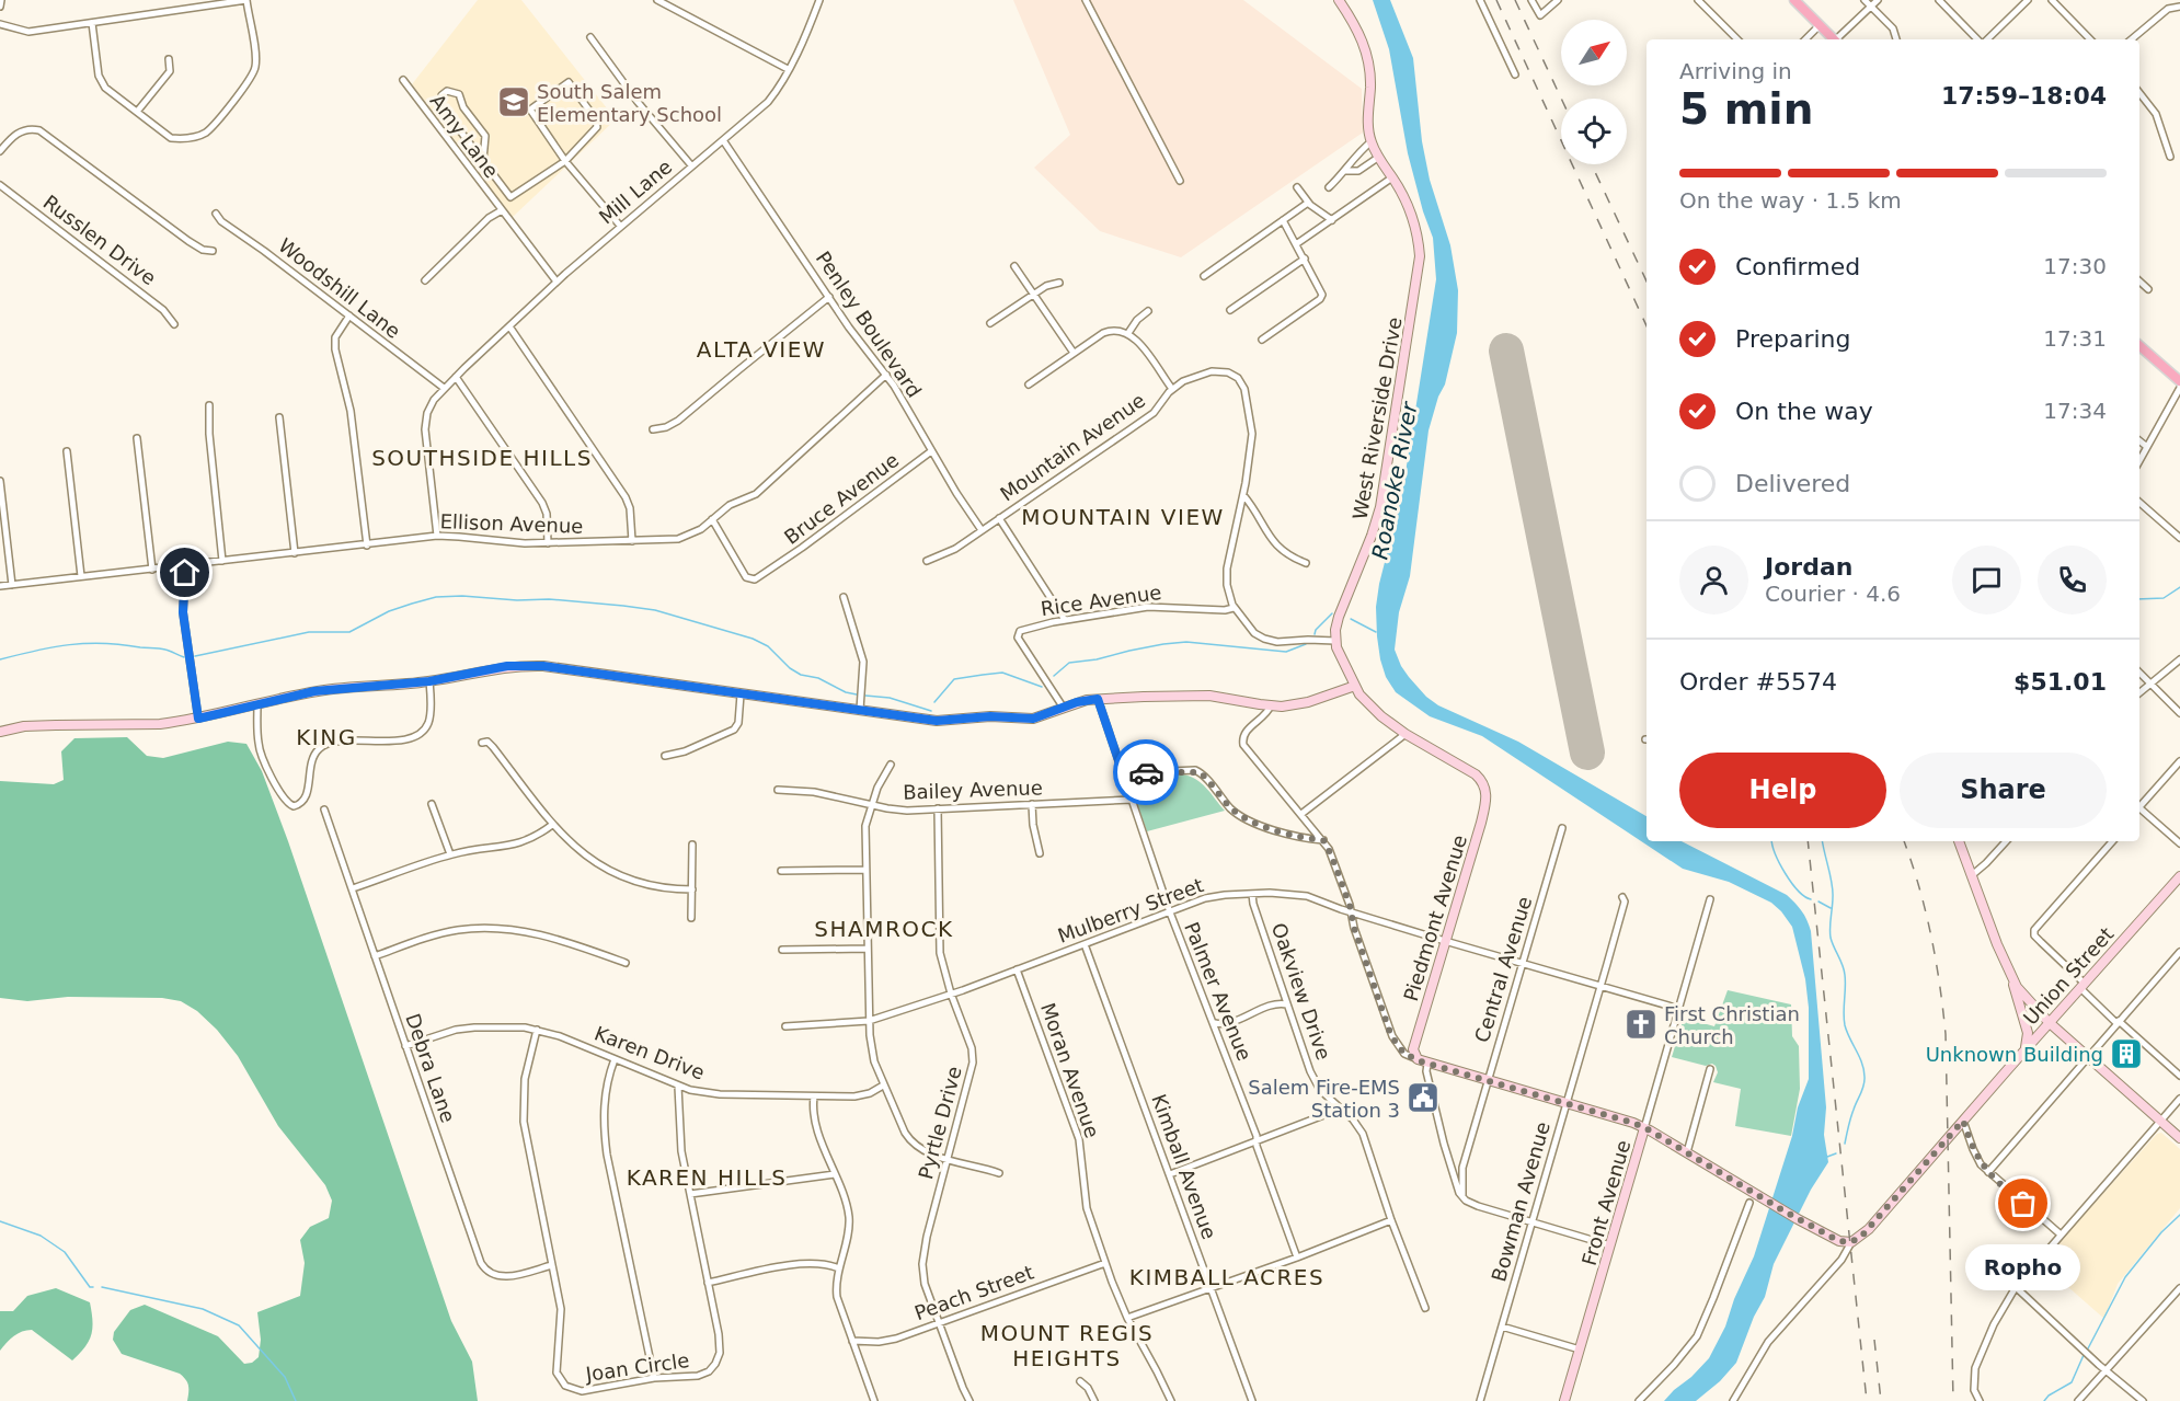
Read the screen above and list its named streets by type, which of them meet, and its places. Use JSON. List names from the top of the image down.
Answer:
{
  "streets": {
    "street": [
      "Amy Lane",
      "Mill Lane",
      "Russlen Drive",
      "Woodshill Lane",
      "Penley Boulevard",
      "West Riverside Drive",
      "Mountain Avenue",
      "Bruce Avenue",
      "Ellison Avenue",
      "Rice Avenue",
      "Bailey Avenue",
      "Mulberry Street",
      "Piedmont Avenue",
      "Central Avenue",
      "Union Street",
      "Palmer Avenue",
      "Oakview Drive",
      "Karen Drive",
      "Debra Lane",
      "Moran Avenue",
      "Pyrtle Drive",
      "Kimball Avenue",
      "Bowman Avenue",
      "Front Avenue",
      "Peach Street",
      "Joan Circle"
    ]
  },
  "crossings": [
    ["Amy Lane", "Mill Lane"],
    ["Mill Lane", "Woodshill Lane"],
    ["Mill Lane", "Penley Boulevard"],
    ["Mill Lane", "Ellison Avenue"],
    ["Penley Boulevard", "Mountain Avenue"],
    ["Penley Boulevard", "Bruce Avenue"],
    ["Penley Boulevard", "Ellison Avenue"],
    ["West Riverside Drive", "Mountain Avenue"],
    ["Mountain Avenue", "Rice Avenue"],
    ["Bruce Avenue", "Ellison Avenue"],
    ["Bailey Avenue", "Palmer Avenue"],
    ["Bailey Avenue", "Pyrtle Drive"],
    ["Mulberry Street", "Piedmont Avenue"],
    ["Mulberry Street", "Central Avenue"],
    ["Mulberry Street", "Palmer Avenue"],
    ["Mulberry Street", "Oakview Drive"],
    ["Mulberry Street", "Moran Avenue"],
    ["Mulberry Street", "Pyrtle Drive"],
    ["Mulberry Street", "Kimball Avenue"],
    ["Mulberry Street", "Bowman Avenue"],
    ["Mulberry Street", "Front Avenue"],
    ["Karen Drive", "Debra Lane"],
    ["Karen Drive", "Joan Circle"],
    ["Debra Lane", "Joan Circle"],
    ["Moran Avenue", "Peach Street"],
    ["Pyrtle Drive", "Peach Street"]
  ],
  "districts": [
    "ALTA VIEW",
    "SOUTHSIDE HILLS",
    "MOUNTAIN VIEW",
    "KING",
    "SHAMROCK",
    "KAREN HILLS",
    "KIMBALL ACRES",
    "MOUNT REGIS HEIGHTS"
  ],
  "water": ["Roanoke River"],
  "places": {
    "school or university": ["South Salem Elementary School"],
    "church": ["First Christian Church"],
    "building": ["Unknown Building"],
    "public building": ["Salem Fire-EMS Station 3"],
    "other": ["Ropho"]
  },
  "north": "top right",
  "page": {
    "heading": ["5 min", "Arriving in", "17:59–18:04"],
    "panel": [
      "Jordan",
      "Courier · 4.6",
      "Order #5574",
      "$51.01"
    ],
    "bar": "On the way · 1.5 km",
    "list": [
      ["Confirmed", "17:30"],
      ["Preparing", "17:31"],
      ["On the way", "17:34"],
      "Delivered"
    ],
    "buttons": ["Help", "Share"],
    "bubble": "Ropho"
  }
}
